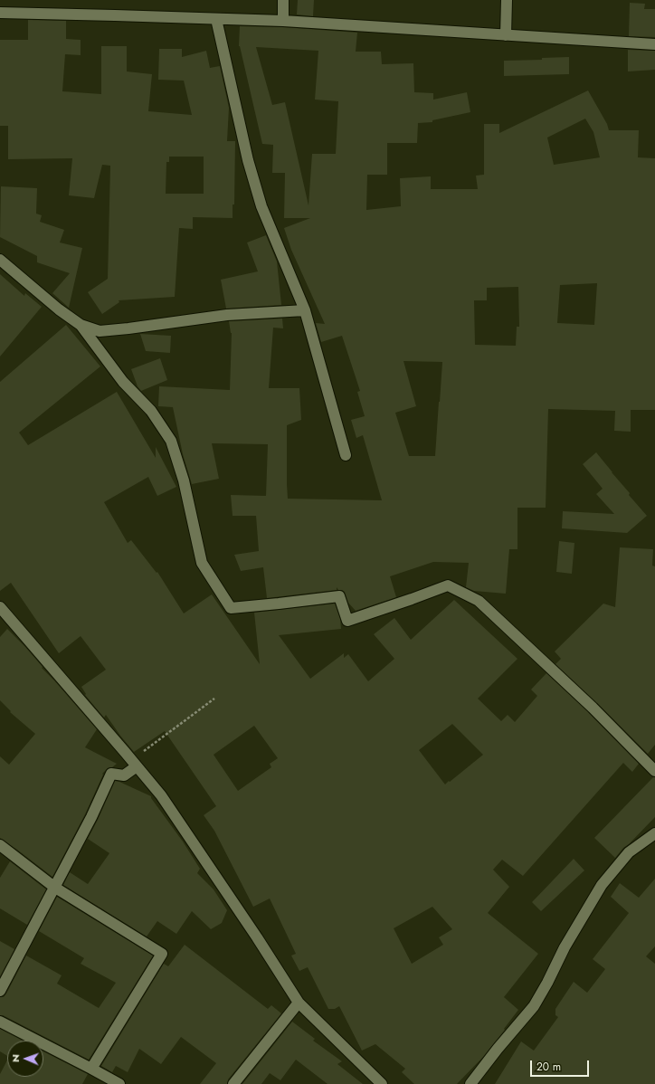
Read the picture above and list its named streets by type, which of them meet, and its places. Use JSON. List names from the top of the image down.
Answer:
{
  "scale_bar": "20 m",
  "north": "left"
}
